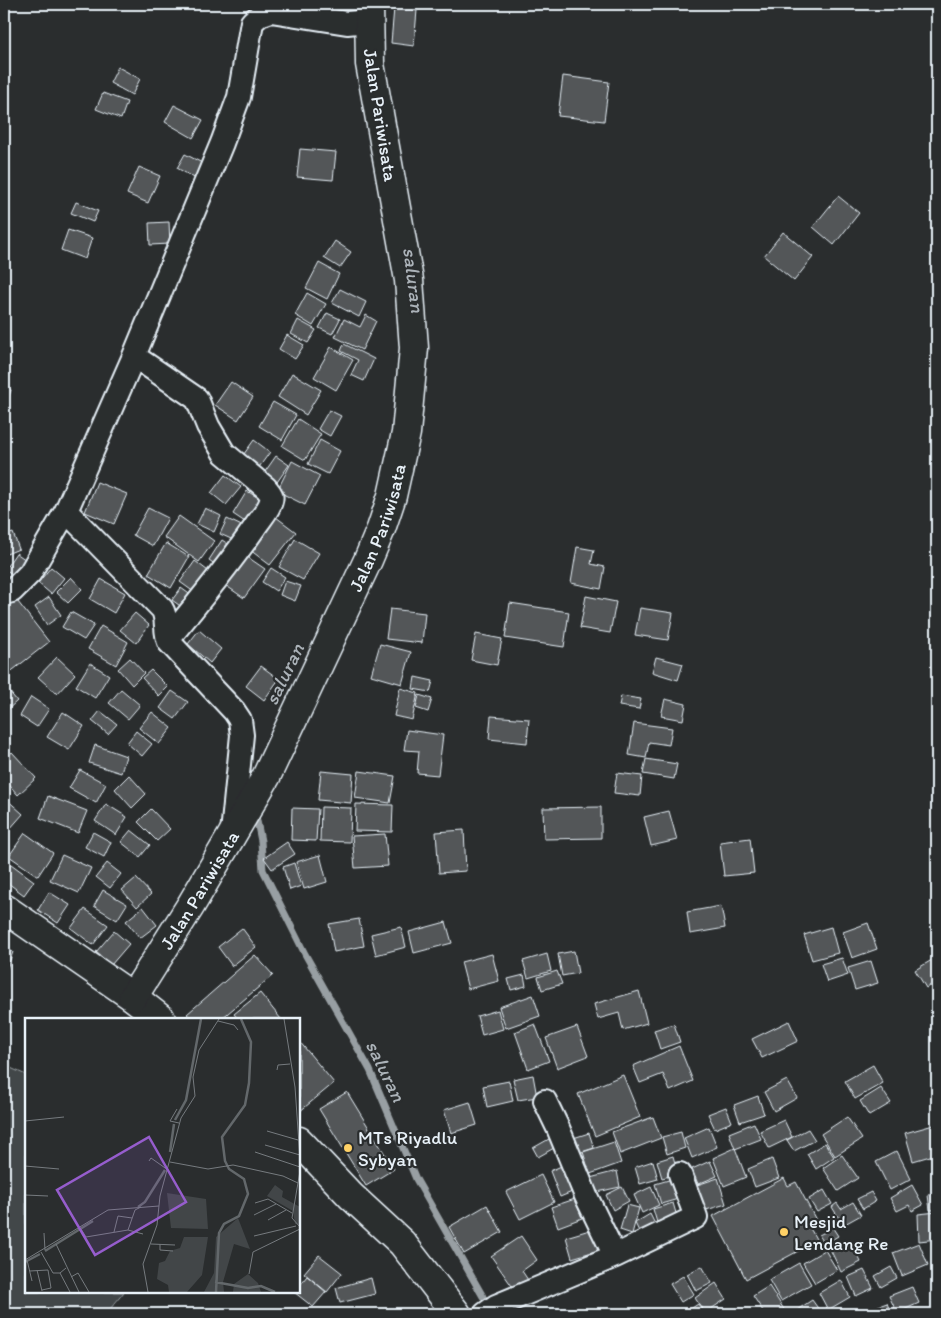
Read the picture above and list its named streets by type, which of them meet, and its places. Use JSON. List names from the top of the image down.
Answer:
{
  "streets": {
    "street": ["Jalan Pariwisata"]
  },
  "water": ["saluran"],
  "places": ["MTs Riyadlu Sybyan", "Mesjid Lendang Re"]
}
